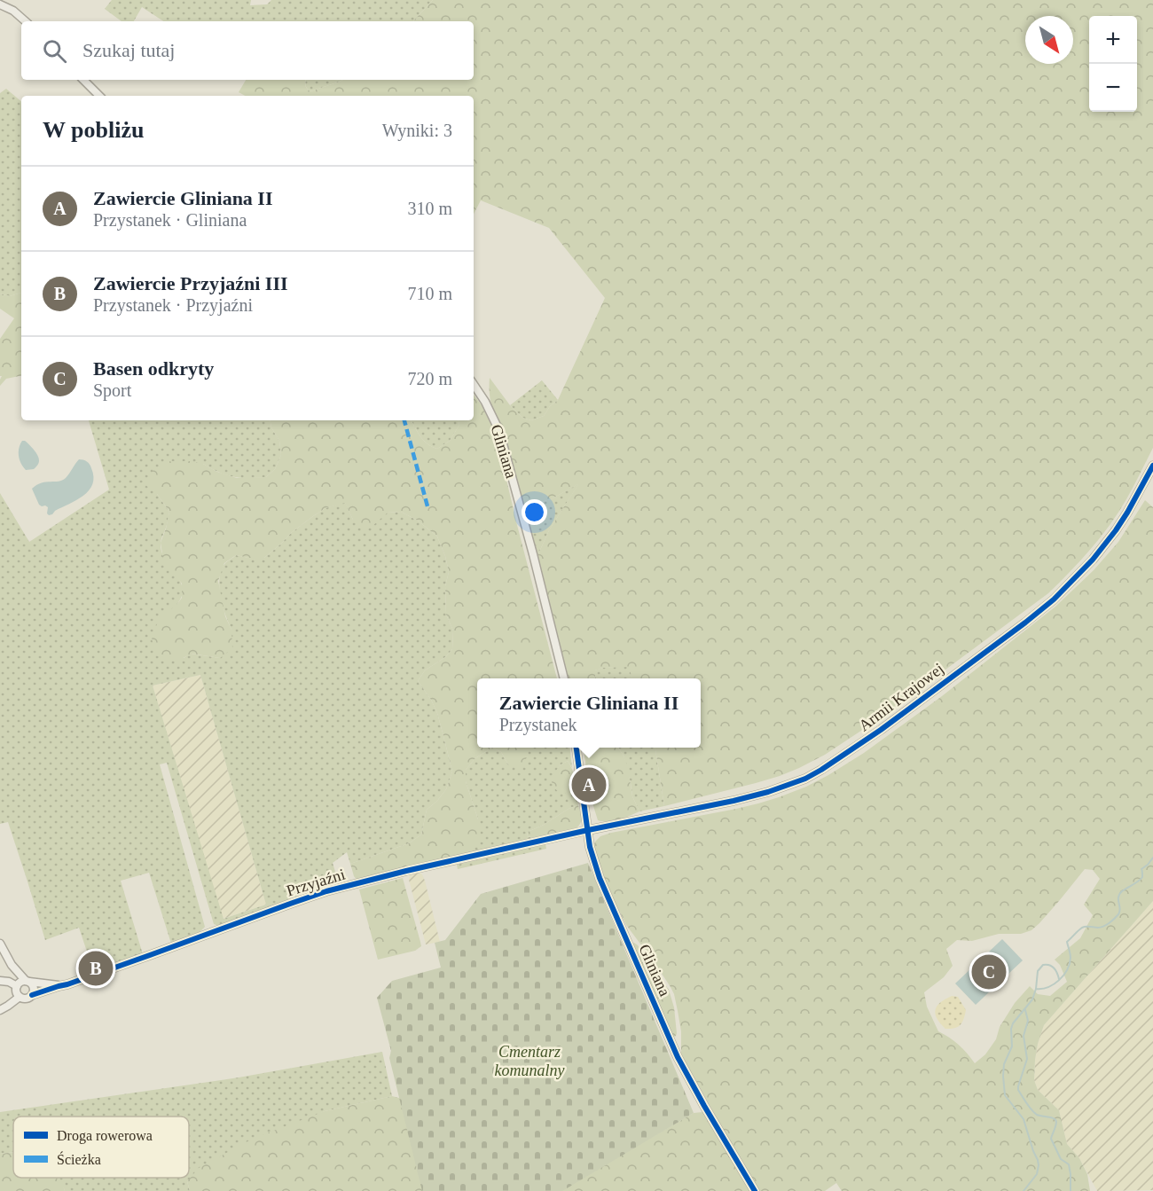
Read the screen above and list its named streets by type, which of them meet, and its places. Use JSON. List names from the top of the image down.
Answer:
{
  "streets": {
    "street": ["Gliniana", "Armii Krajowej", "Przyjaźni"]
  },
  "crossings": [
    ["Gliniana", "Armii Krajowej"],
    ["Gliniana", "Przyjaźni"],
    ["Armii Krajowej", "Przyjaźni"]
  ],
  "parks": ["Cmentarz komunalny"],
  "legend": ["Droga rowerowa", "Ścieżka"],
  "north": "bottom right",
  "page": {
    "map_buttons": ["+", "−"],
    "search": "Szukaj tutaj",
    "heading": ["W pobliżu", "Wyniki: 3"],
    "list": [
      {
        "mark": "A",
        "name": "Zawiercie Gliniana II",
        "note": "Przystanek · Gliniana",
        "value": "310 m"
      },
      {
        "mark": "B",
        "name": "Zawiercie Przyjaźni III",
        "note": "Przystanek · Przyjaźni",
        "value": "710 m"
      },
      {
        "mark": "C",
        "name": "Basen odkryty",
        "note": "Sport",
        "value": "720 m"
      }
    ],
    "popup": ["Zawiercie Gliniana II", "Przystanek"],
    "pins": ["A", "B", "C"]
  }
}
